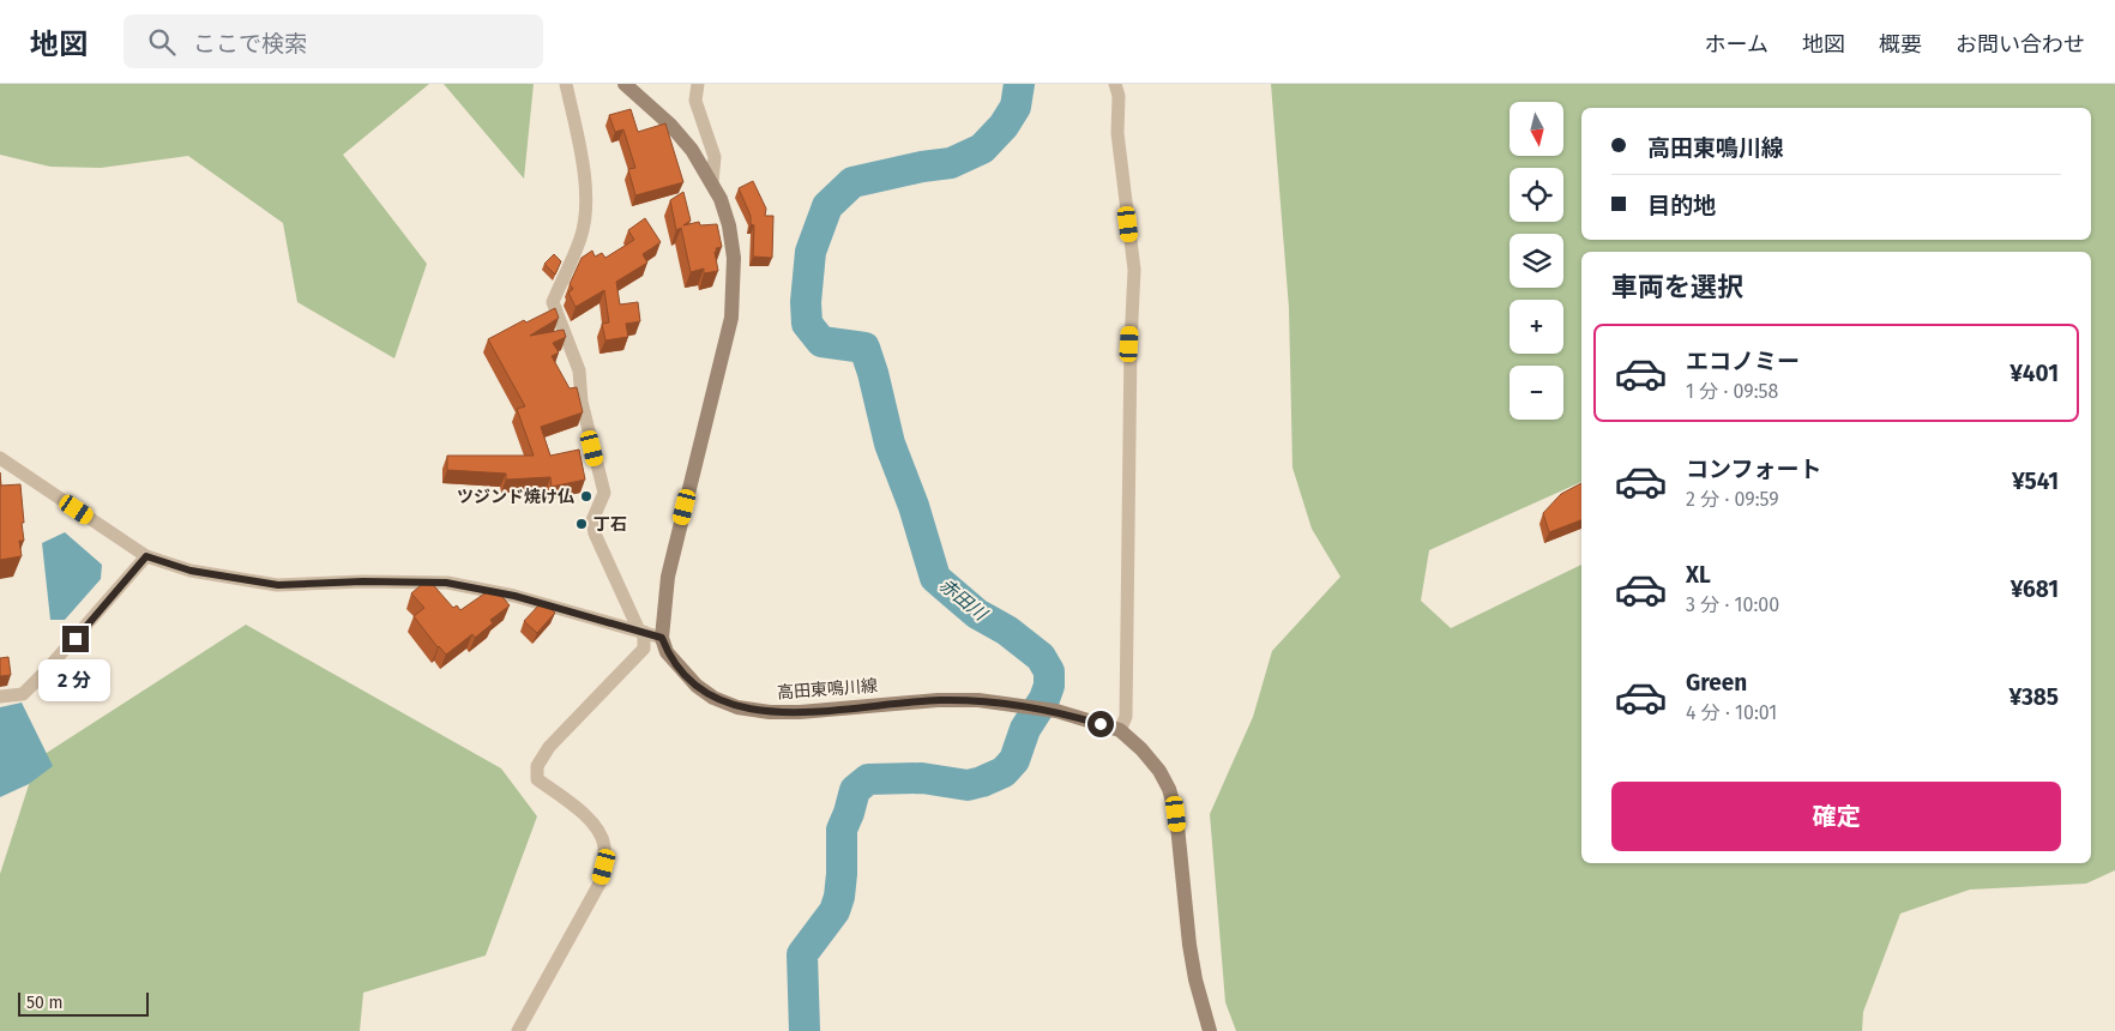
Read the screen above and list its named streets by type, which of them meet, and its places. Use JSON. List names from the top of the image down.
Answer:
{
  "streets": {
    "main road": ["高田東鳴川線"]
  },
  "water": ["赤田川"],
  "places": ["ツジンド焼け仏", "丁石"],
  "scale_bar": "50 m",
  "north": "bottom",
  "page": {
    "header": "地図",
    "search": "ここで検索",
    "nav": [
      "ホーム",
      "地図",
      "概要",
      "お問い合わせ"
    ],
    "map_buttons": ["+", "−"],
    "banner": ["高田東鳴川線", "目的地"],
    "heading": "車両を選択",
    "list": [
      {
        "name": "エコノミー",
        "note": "1 分 · 09:58",
        "value": "¥401"
      },
      {
        "name": "コンフォート",
        "note": "2 分 · 09:59",
        "value": "¥541"
      },
      {
        "name": "XL",
        "note": "3 分 · 10:00",
        "value": "¥681"
      },
      {
        "name": "Green",
        "note": "4 分 · 10:01",
        "value": "¥385"
      }
    ],
    "bubble": "2 分",
    "buttons": "確定",
    "scale": "50 m"
  }
}
